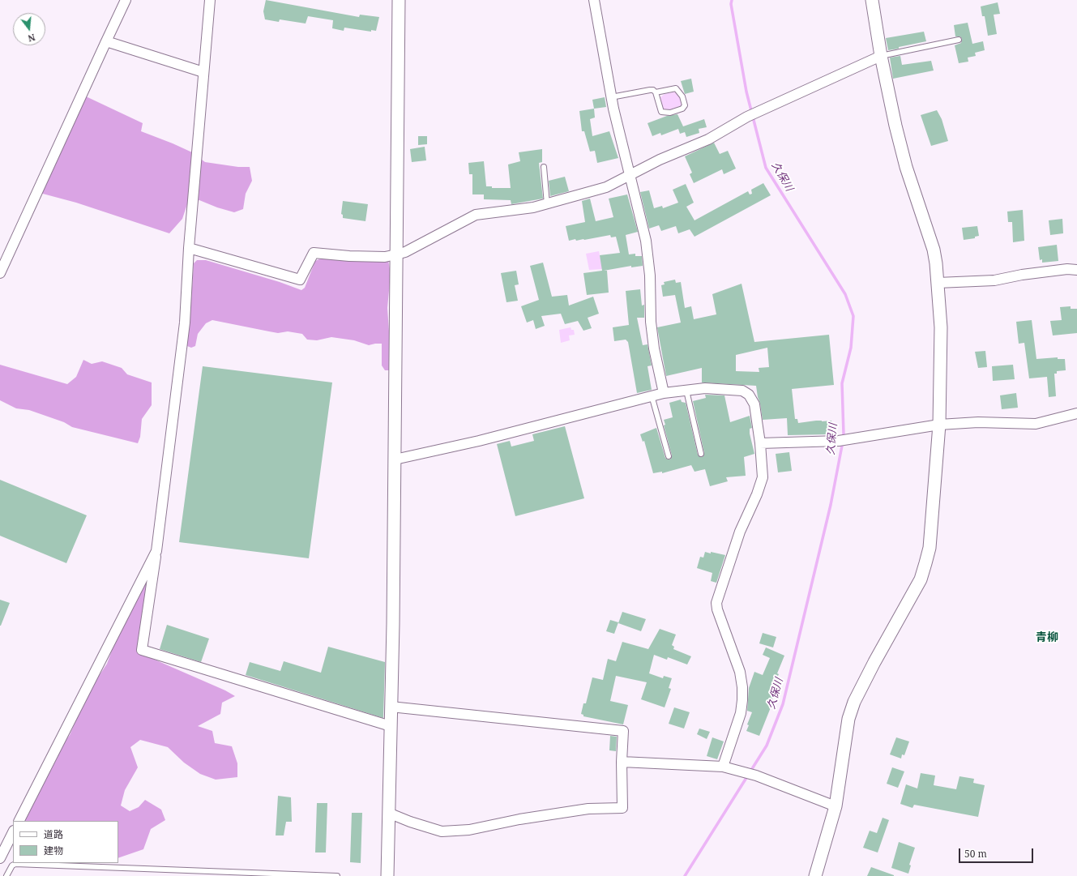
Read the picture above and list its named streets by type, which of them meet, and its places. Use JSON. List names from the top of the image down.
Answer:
{
  "districts": ["青柳"],
  "water": ["久保川"],
  "legend": ["道路", "建物"],
  "scale_bar": "50 m",
  "north": "bottom"
}
